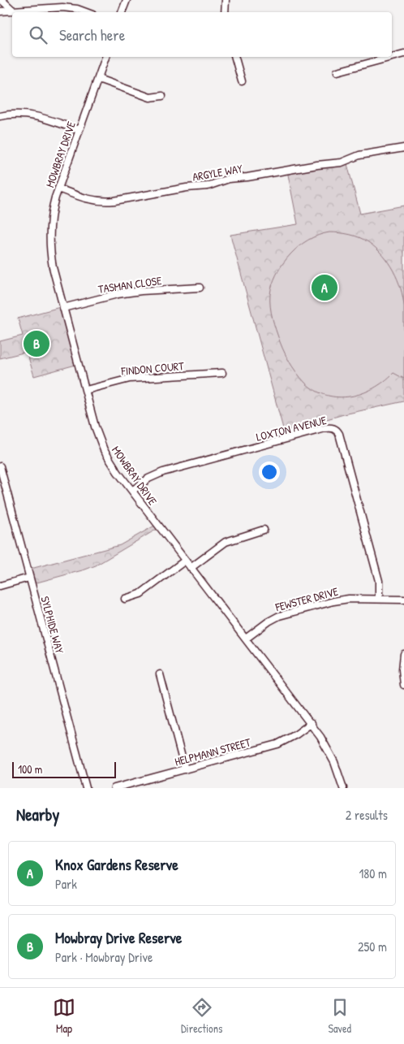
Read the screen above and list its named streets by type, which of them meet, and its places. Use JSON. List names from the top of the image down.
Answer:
{
  "streets": {
    "street": [
      "MOWBRAY DRIVE",
      "ARGYLE WAY",
      "TASMAN CLOSE",
      "FINDON COURT",
      "LOXTON AVENUE",
      "FEWSTER DRIVE",
      "SYLPHIDE WAY",
      "HELPMANN STREET"
    ]
  },
  "crossings": [
    ["MOWBRAY DRIVE", "ARGYLE WAY"],
    ["MOWBRAY DRIVE", "TASMAN CLOSE"],
    ["MOWBRAY DRIVE", "FINDON COURT"],
    ["MOWBRAY DRIVE", "LOXTON AVENUE"],
    ["MOWBRAY DRIVE", "FEWSTER DRIVE"],
    ["MOWBRAY DRIVE", "HELPMANN STREET"],
    ["LOXTON AVENUE", "FEWSTER DRIVE"]
  ],
  "scale_bar": "100 m",
  "page": {
    "search": "Search here",
    "pins": ["A", "B"],
    "scale": "100 m",
    "heading": ["Nearby", "2 results"],
    "list": [
      {
        "mark": "A",
        "name": "Knox Gardens Reserve",
        "note": "Park",
        "value": "180 m"
      },
      {
        "mark": "B",
        "name": "Mowbray Drive Reserve",
        "note": "Park · Mowbray Drive",
        "value": "250 m"
      }
    ],
    "nav": ["Map", "Directions", "Saved"]
  }
}
